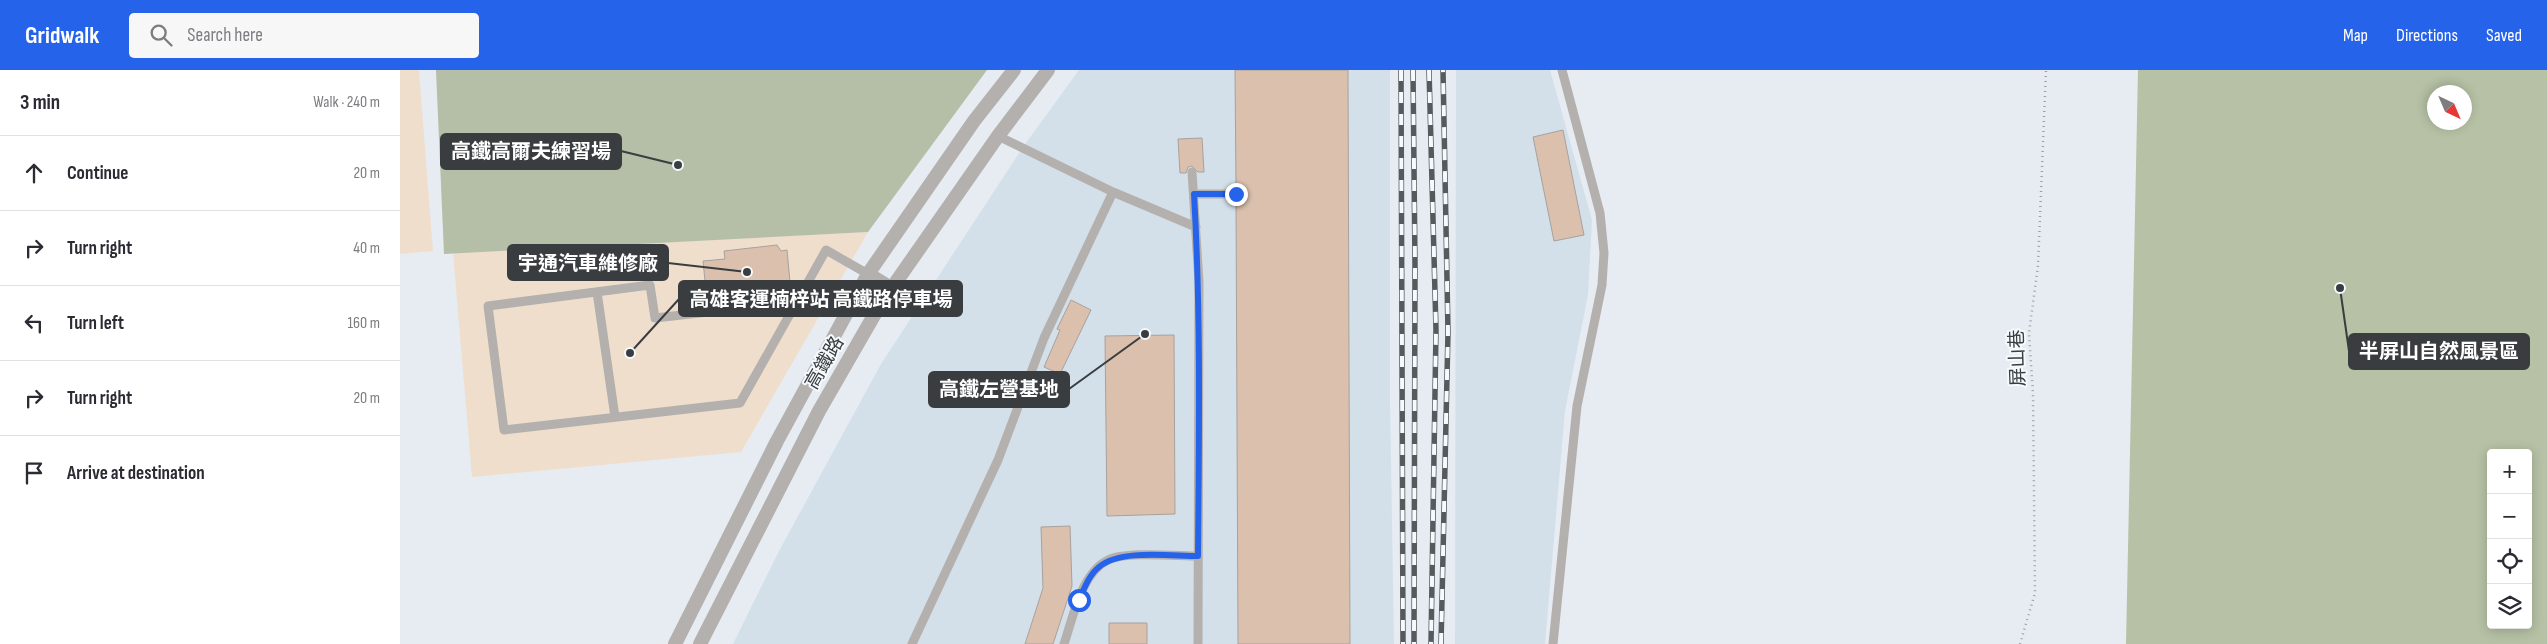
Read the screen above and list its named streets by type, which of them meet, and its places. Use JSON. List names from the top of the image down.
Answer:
{
  "streets": {
    "street": ["高鐵路"],
    "path": ["屏山巷"]
  },
  "places": [
    "高鐵高爾夫練習場",
    "宇通汽車維修廠",
    "半屏山自然風景區",
    "高鐵左營基地",
    "高雄客運楠梓站 高鐵路停車場"
  ],
  "north": "bottom right",
  "page": {
    "header": "Gridwalk",
    "search": "Search here",
    "nav": ["Map", "Directions", "Saved"],
    "heading": ["3 min", "Walk · 240 m"],
    "list": [
      ["Continue", "20 m"],
      ["Turn right", "40 m"],
      ["Turn left", "160 m"],
      ["Turn right", "20 m"],
      "Arrive at destination"
    ],
    "map_buttons": ["+", "−"]
  }
}
